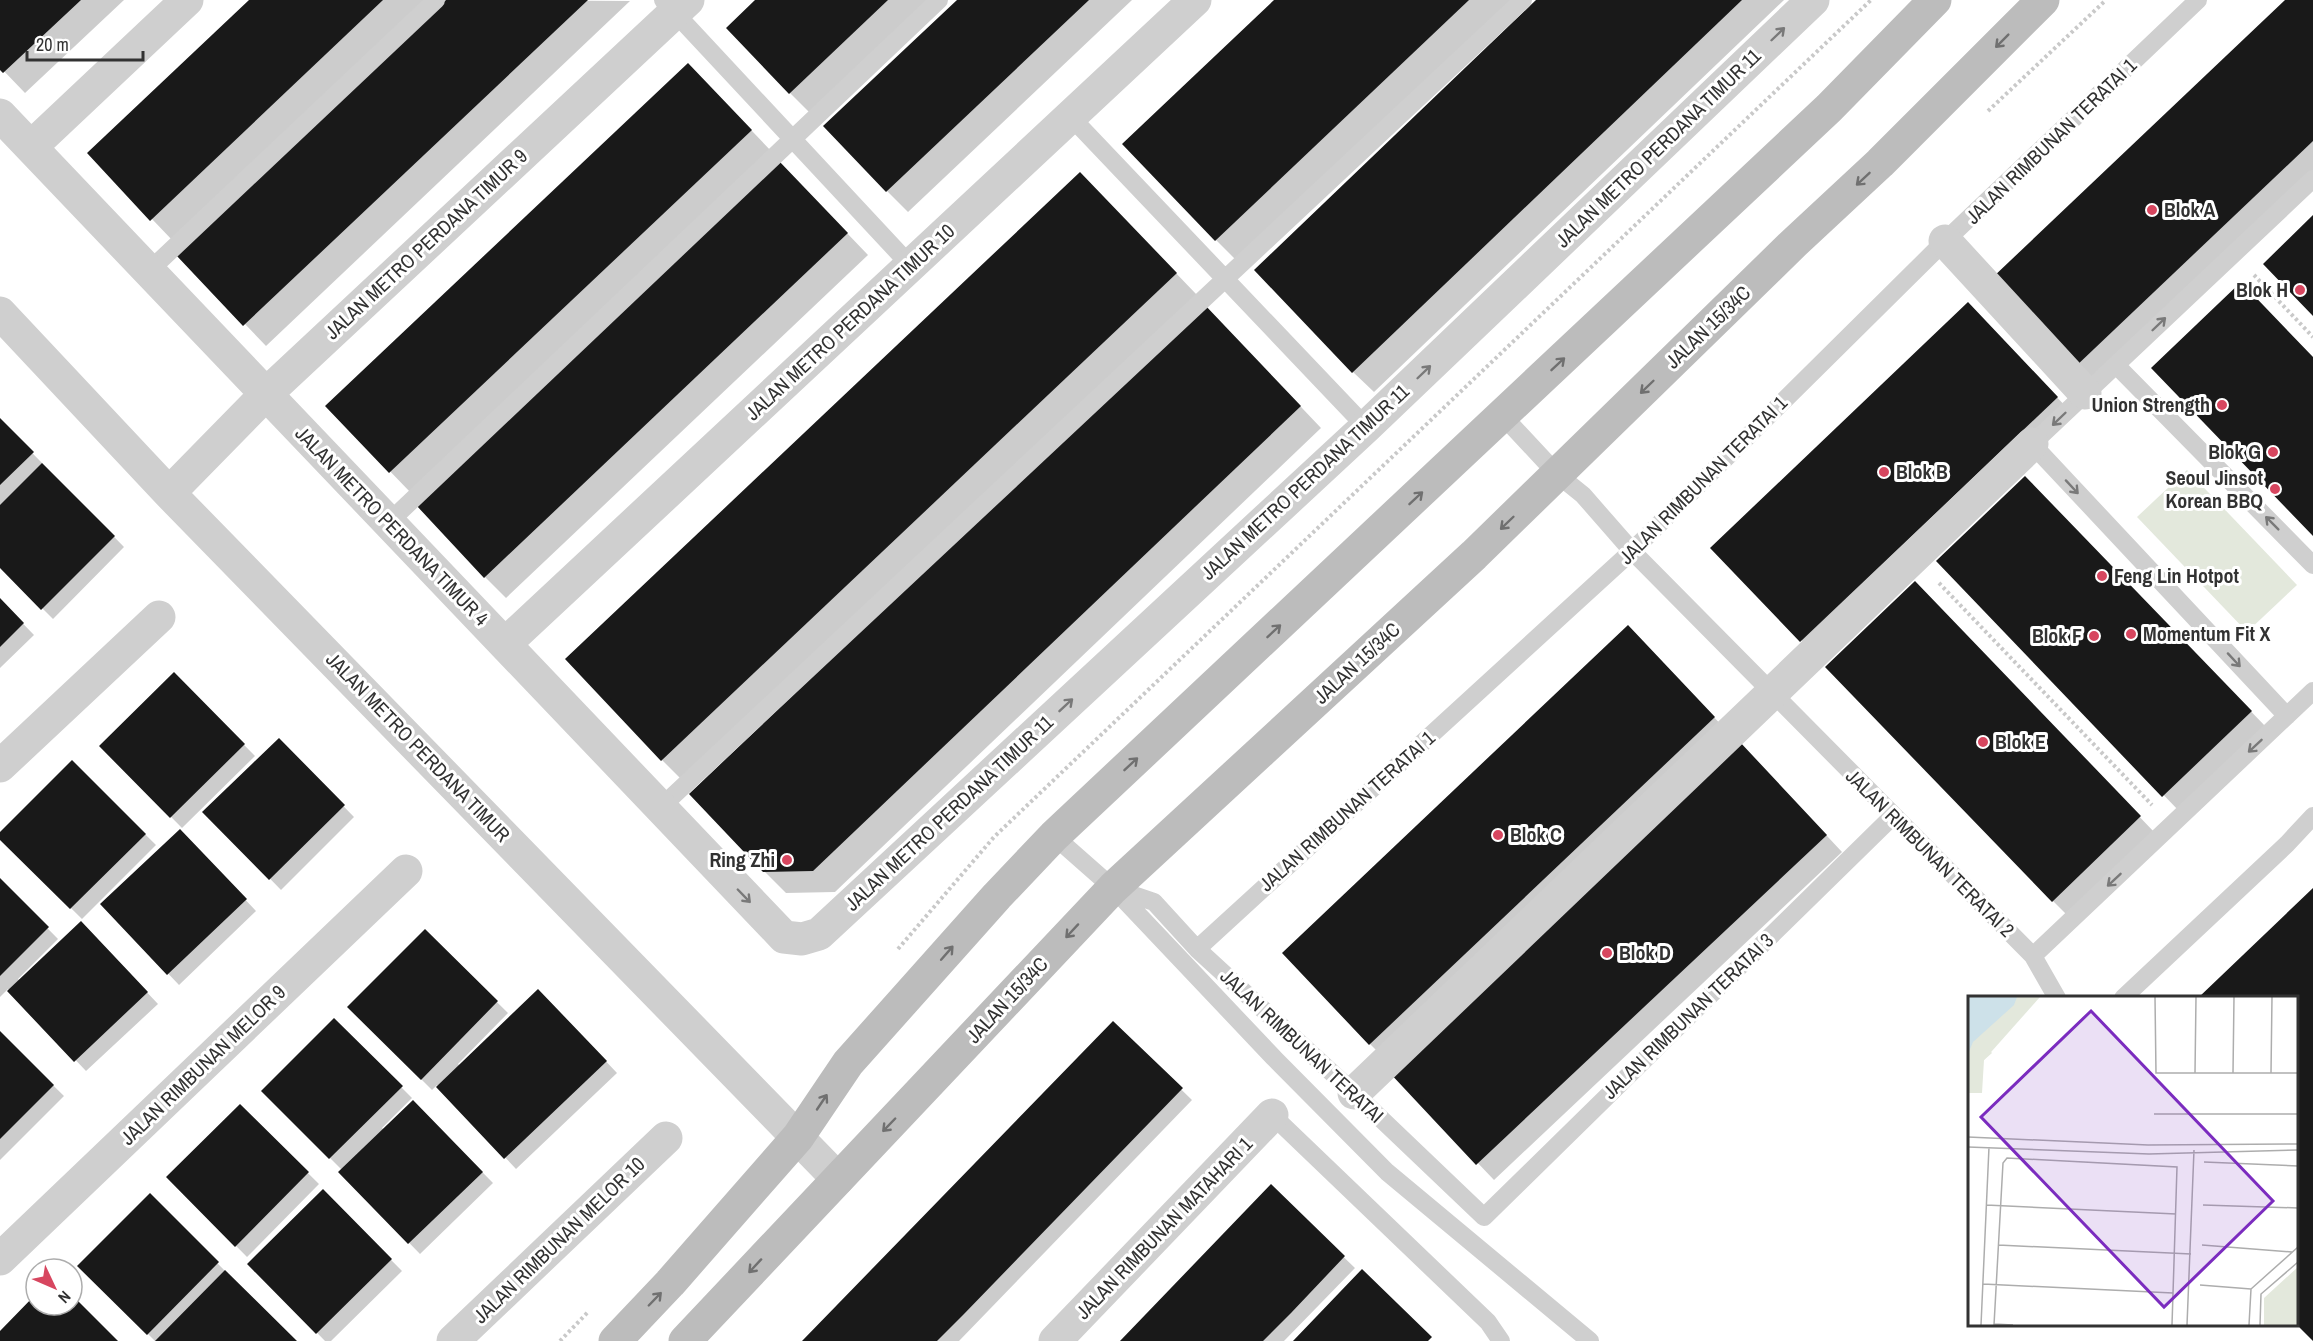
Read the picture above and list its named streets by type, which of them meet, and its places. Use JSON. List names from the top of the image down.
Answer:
{
  "streets": {
    "street": [
      "JALAN METRO PERDANA TIMUR 11",
      "JALAN METRO PERDANA TIMUR 9",
      "JALAN METRO PERDANA TIMUR 10",
      "JALAN 15/34C",
      "JALAN METRO PERDANA TIMUR 4",
      "JALAN METRO PERDANA TIMUR",
      "JALAN RIMBUNAN MELOR 9",
      "JALAN RIMBUNAN MATAHARI 1",
      "JALAN RIMBUNAN MELOR 10"
    ],
    "lane": [
      "JALAN RIMBUNAN TERATAI 1",
      "JALAN RIMBUNAN TERATAI 2",
      "JALAN RIMBUNAN TERATAI 3",
      "JALAN RIMBUNAN TERATAI"
    ]
  },
  "crossings": [
    ["JALAN RIMBUNAN TERATAI 1", "JALAN RIMBUNAN TERATAI 2"],
    ["JALAN RIMBUNAN TERATAI 1", "JALAN RIMBUNAN TERATAI"],
    ["JALAN METRO PERDANA TIMUR 11", "JALAN METRO PERDANA TIMUR 4"],
    ["JALAN METRO PERDANA TIMUR 9", "JALAN METRO PERDANA TIMUR 4"],
    ["JALAN METRO PERDANA TIMUR 9", "JALAN METRO PERDANA TIMUR"],
    ["JALAN METRO PERDANA TIMUR 10", "JALAN METRO PERDANA TIMUR 4"],
    ["JALAN 15/34C", "JALAN METRO PERDANA TIMUR"],
    ["JALAN 15/34C", "JALAN RIMBUNAN TERATAI 2"],
    ["JALAN 15/34C", "JALAN RIMBUNAN TERATAI"],
    ["JALAN RIMBUNAN TERATAI 2", "JALAN RIMBUNAN TERATAI 3"],
    ["JALAN RIMBUNAN TERATAI 3", "JALAN RIMBUNAN TERATAI"]
  ],
  "places": [
    "Blok A",
    "Blok H",
    "Union Strength",
    "Blok G",
    "Blok B",
    "Seoul Jinsot Korean BBQ",
    "Feng Lin Hotpot",
    "Momentum Fit X",
    "Blok F",
    "Blok E",
    "Blok C",
    "Ring Zhi",
    "Blok D"
  ],
  "scale_bar": "20 m",
  "north": "bottom right"
}
